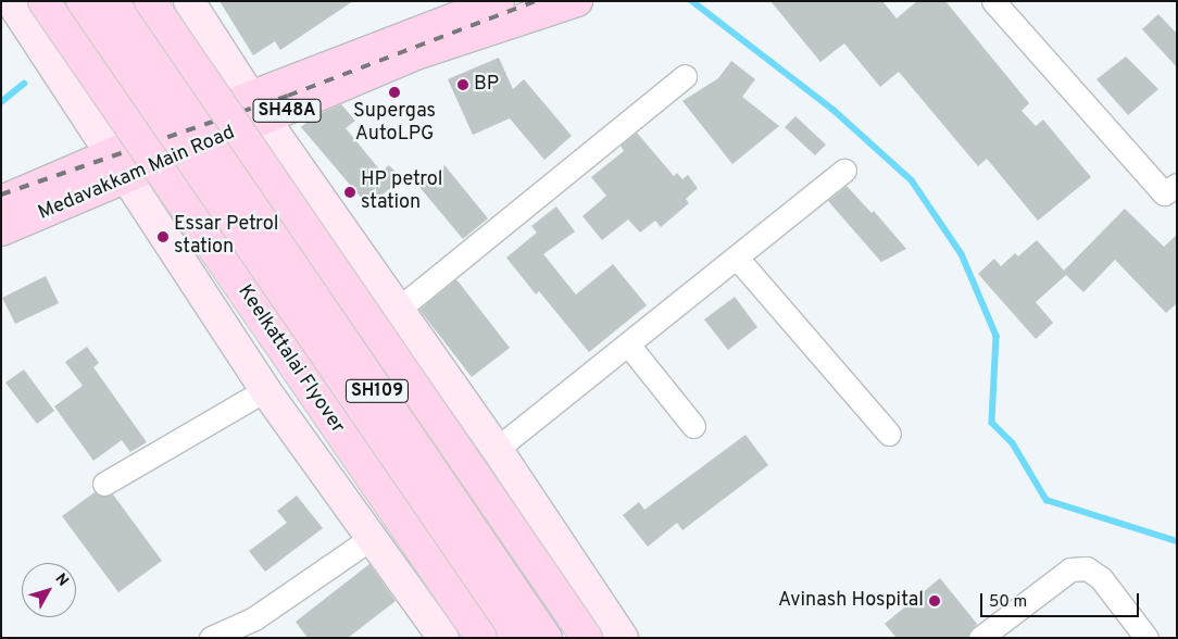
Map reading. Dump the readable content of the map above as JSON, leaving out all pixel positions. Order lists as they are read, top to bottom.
{
  "streets": {
    "main road": [
      "SH48A",
      "Medavakkam Main Road",
      "Keelkattalai Flyover",
      "SH109"
    ]
  },
  "crossings": [
    ["SH48A", "Medavakkam Main Road"],
    ["SH48A", "SH109"],
    ["Medavakkam Main Road", "SH109"]
  ],
  "places": [
    "BP",
    "Supergas AutoLPG",
    "HP petrol station",
    "Essar Petrol station",
    "Avinash Hospital"
  ],
  "scale_bar": "50 m",
  "north": "top right"
}
